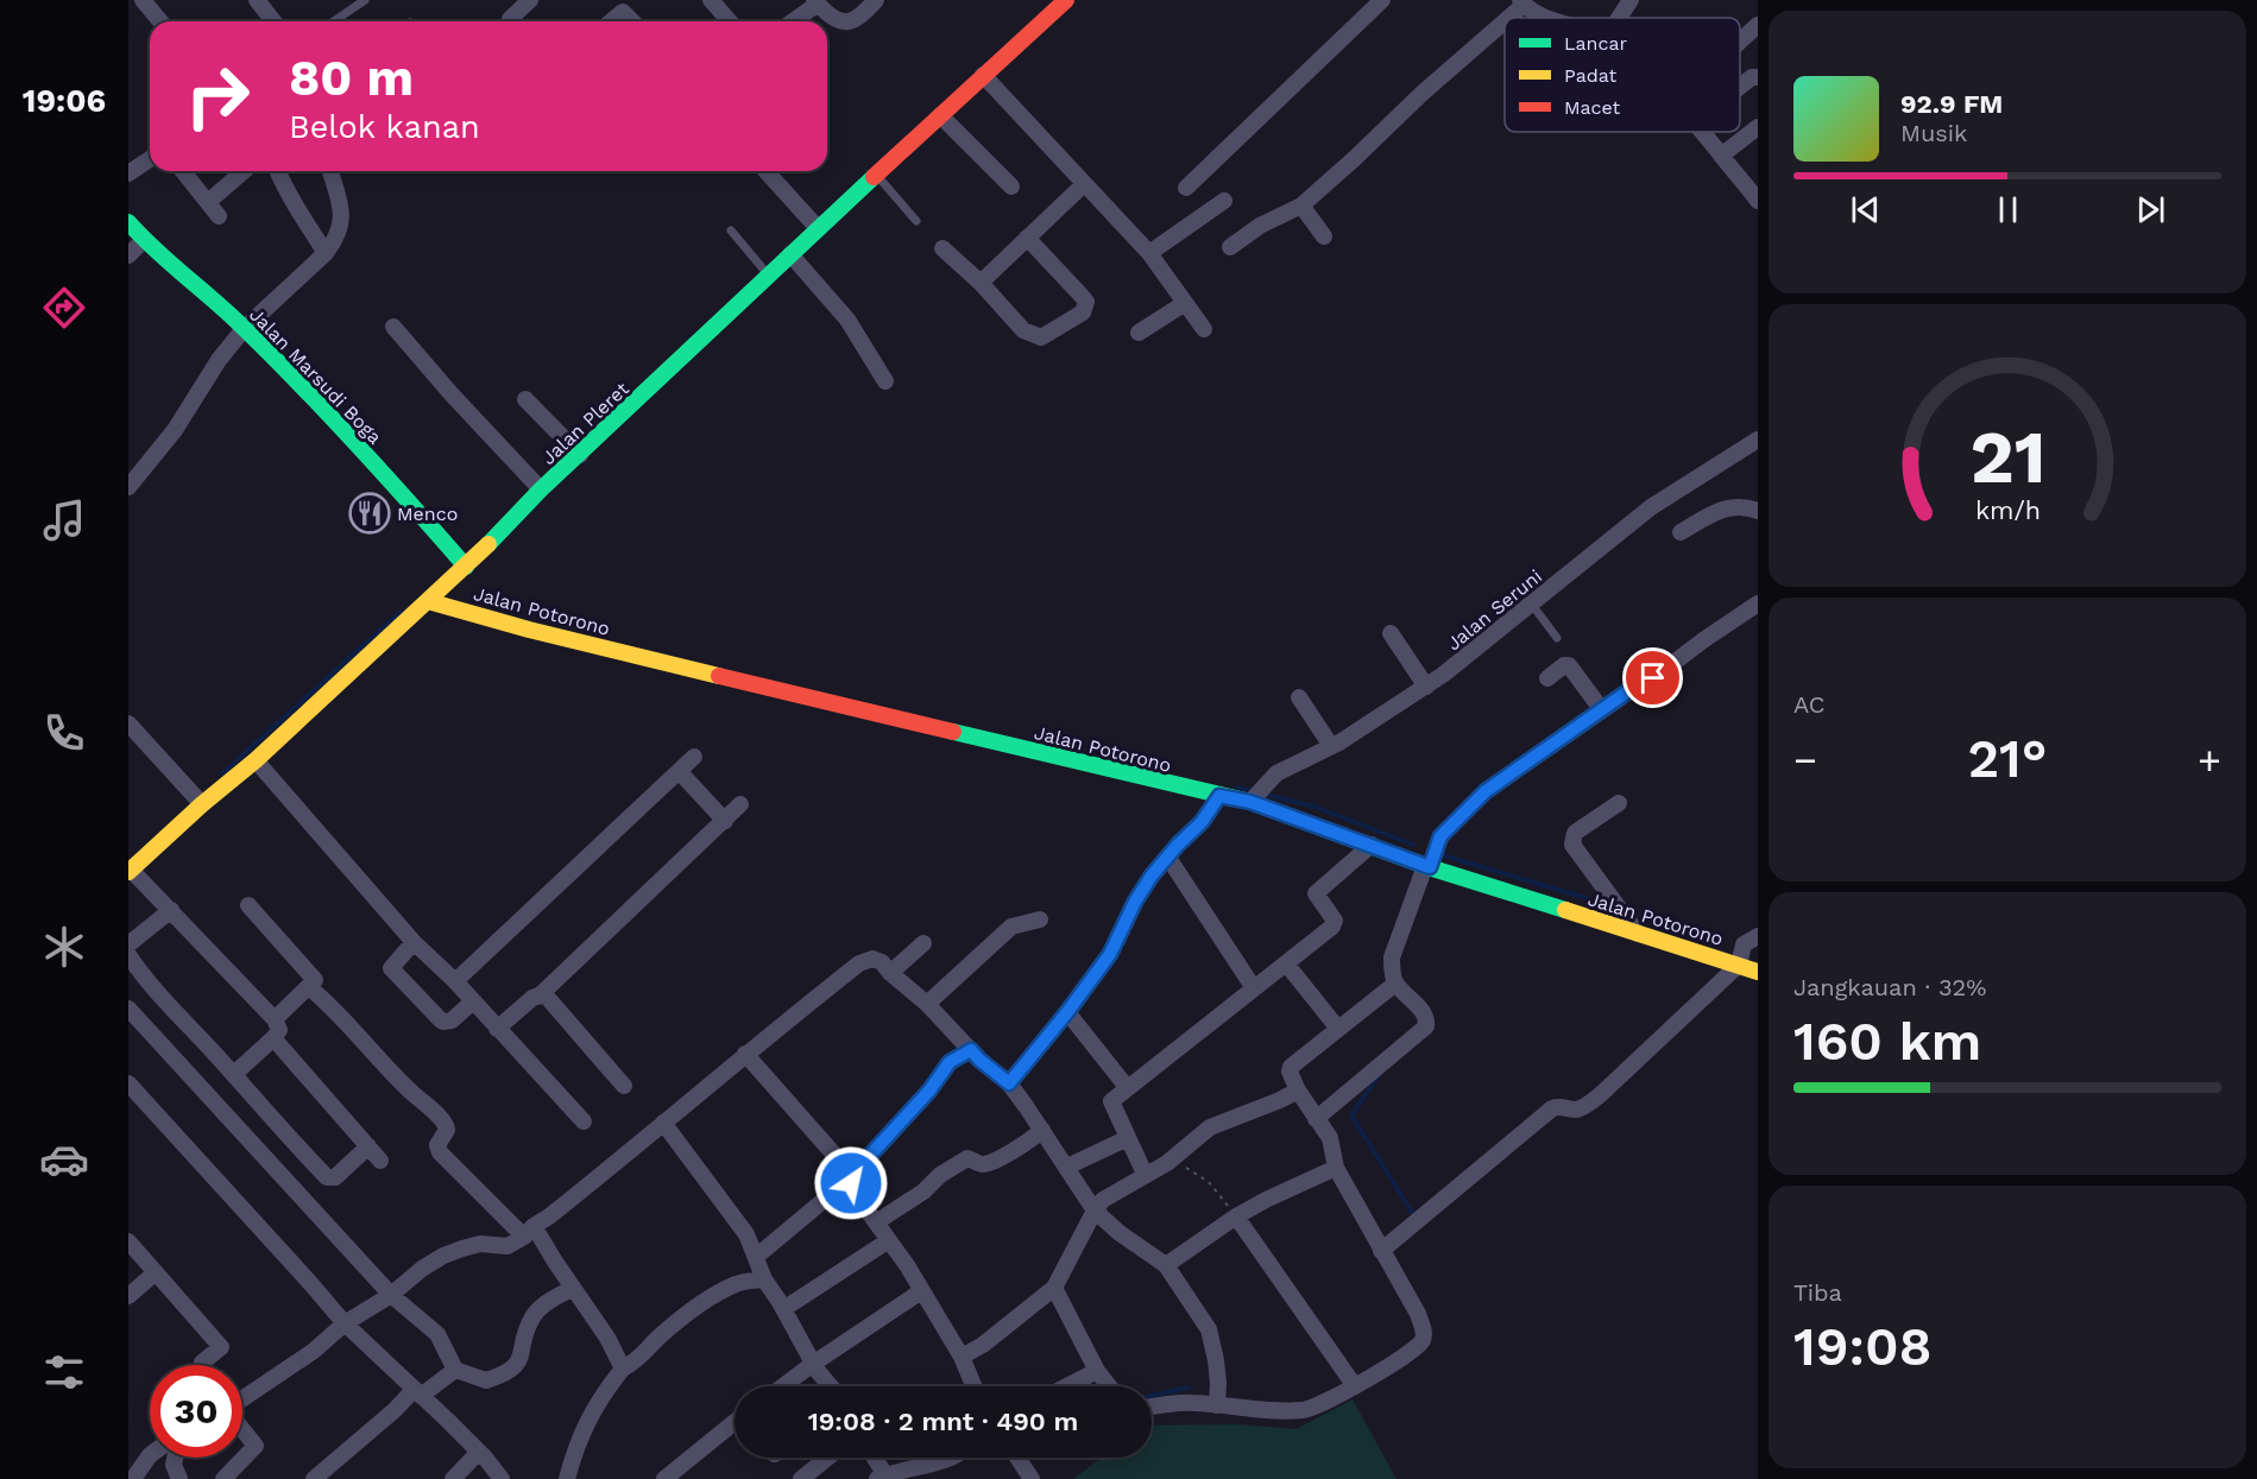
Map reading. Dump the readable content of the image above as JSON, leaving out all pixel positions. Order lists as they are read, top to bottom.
{
  "streets": {
    "street": [
      "Jalan Marsudi Boga",
      "Jalan Pleret",
      "Jalan Seruni",
      "Jalan Potorono"
    ]
  },
  "crossings": [
    ["Jalan Marsudi Boga", "Jalan Pleret"],
    ["Jalan Pleret", "Jalan Potorono"],
    ["Jalan Seruni", "Jalan Potorono"]
  ],
  "places": {
    "restaurant": ["Menco"]
  },
  "legend": ["Lancar", "Padat", "Macet"],
  "page": {
    "tabs": "19:06",
    "turn": ["80 m", "Belok kanan"],
    "song": ["92.9 FM", "Musik"],
    "tile": [
      "AC",
      ["Jangkauan · 32%", "160 km"],
      ["Tiba", "19:08"]
    ],
    "heat": ["−", "21°", "+"],
    "limit": "30",
    "trip": "19:08 · 2 mnt · 490 m",
    "gauge": ["21", "km/h"]
  }
}
